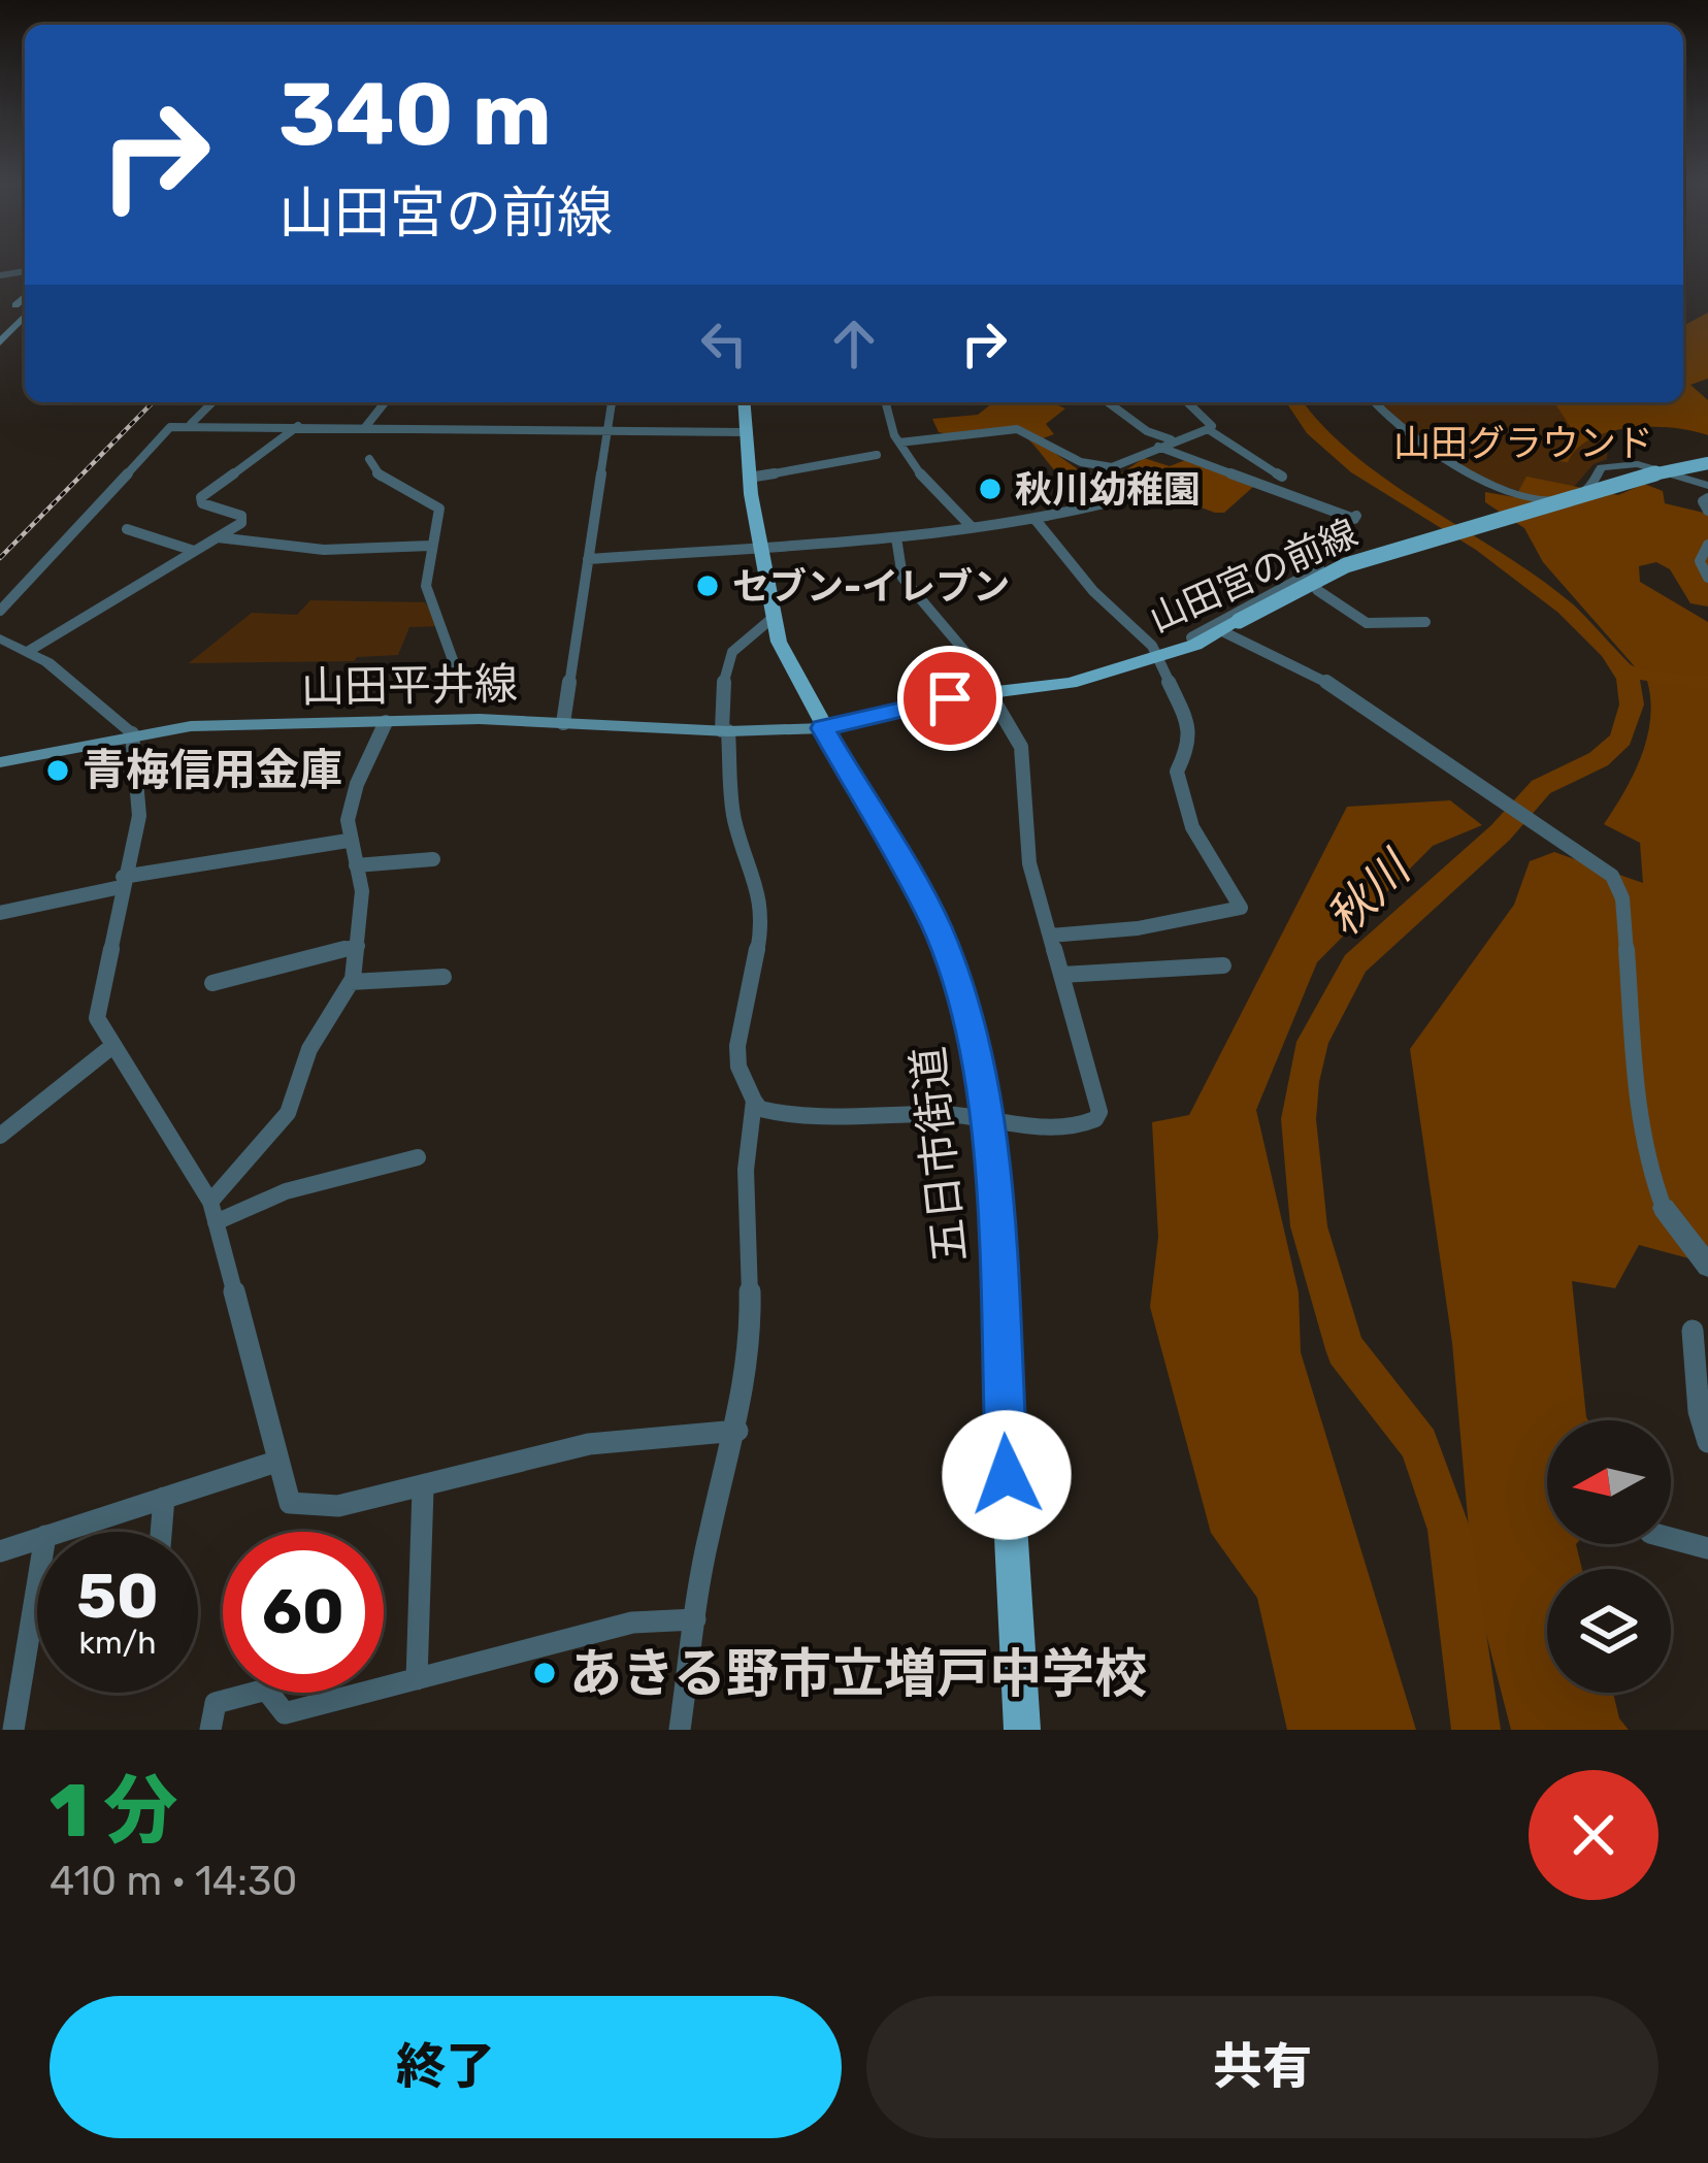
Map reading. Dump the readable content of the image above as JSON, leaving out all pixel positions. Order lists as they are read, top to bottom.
{
  "streets": {
    "main road": ["山田宮の前線", "山田平井線", "五日市街道"]
  },
  "crossings": [
    ["山田宮の前線", "山田平井線"],
    ["山田宮の前線", "五日市街道"],
    ["山田平井線", "五日市街道"]
  ],
  "water": ["秋川"],
  "parks": ["山田グラウンド"],
  "places": [
    "秋川幼稚園",
    "セブン-イレブン",
    "青梅信用金庫",
    "あきる野市立増戸中学校"
  ],
  "north": "left",
  "page": {
    "turn": ["340 m", "山田宮の前線"],
    "speed": "50 km/h",
    "limit": "60",
    "heading": ["1 分", "410 m · 14:30"],
    "buttons": ["終了", "共有"]
  }
}
